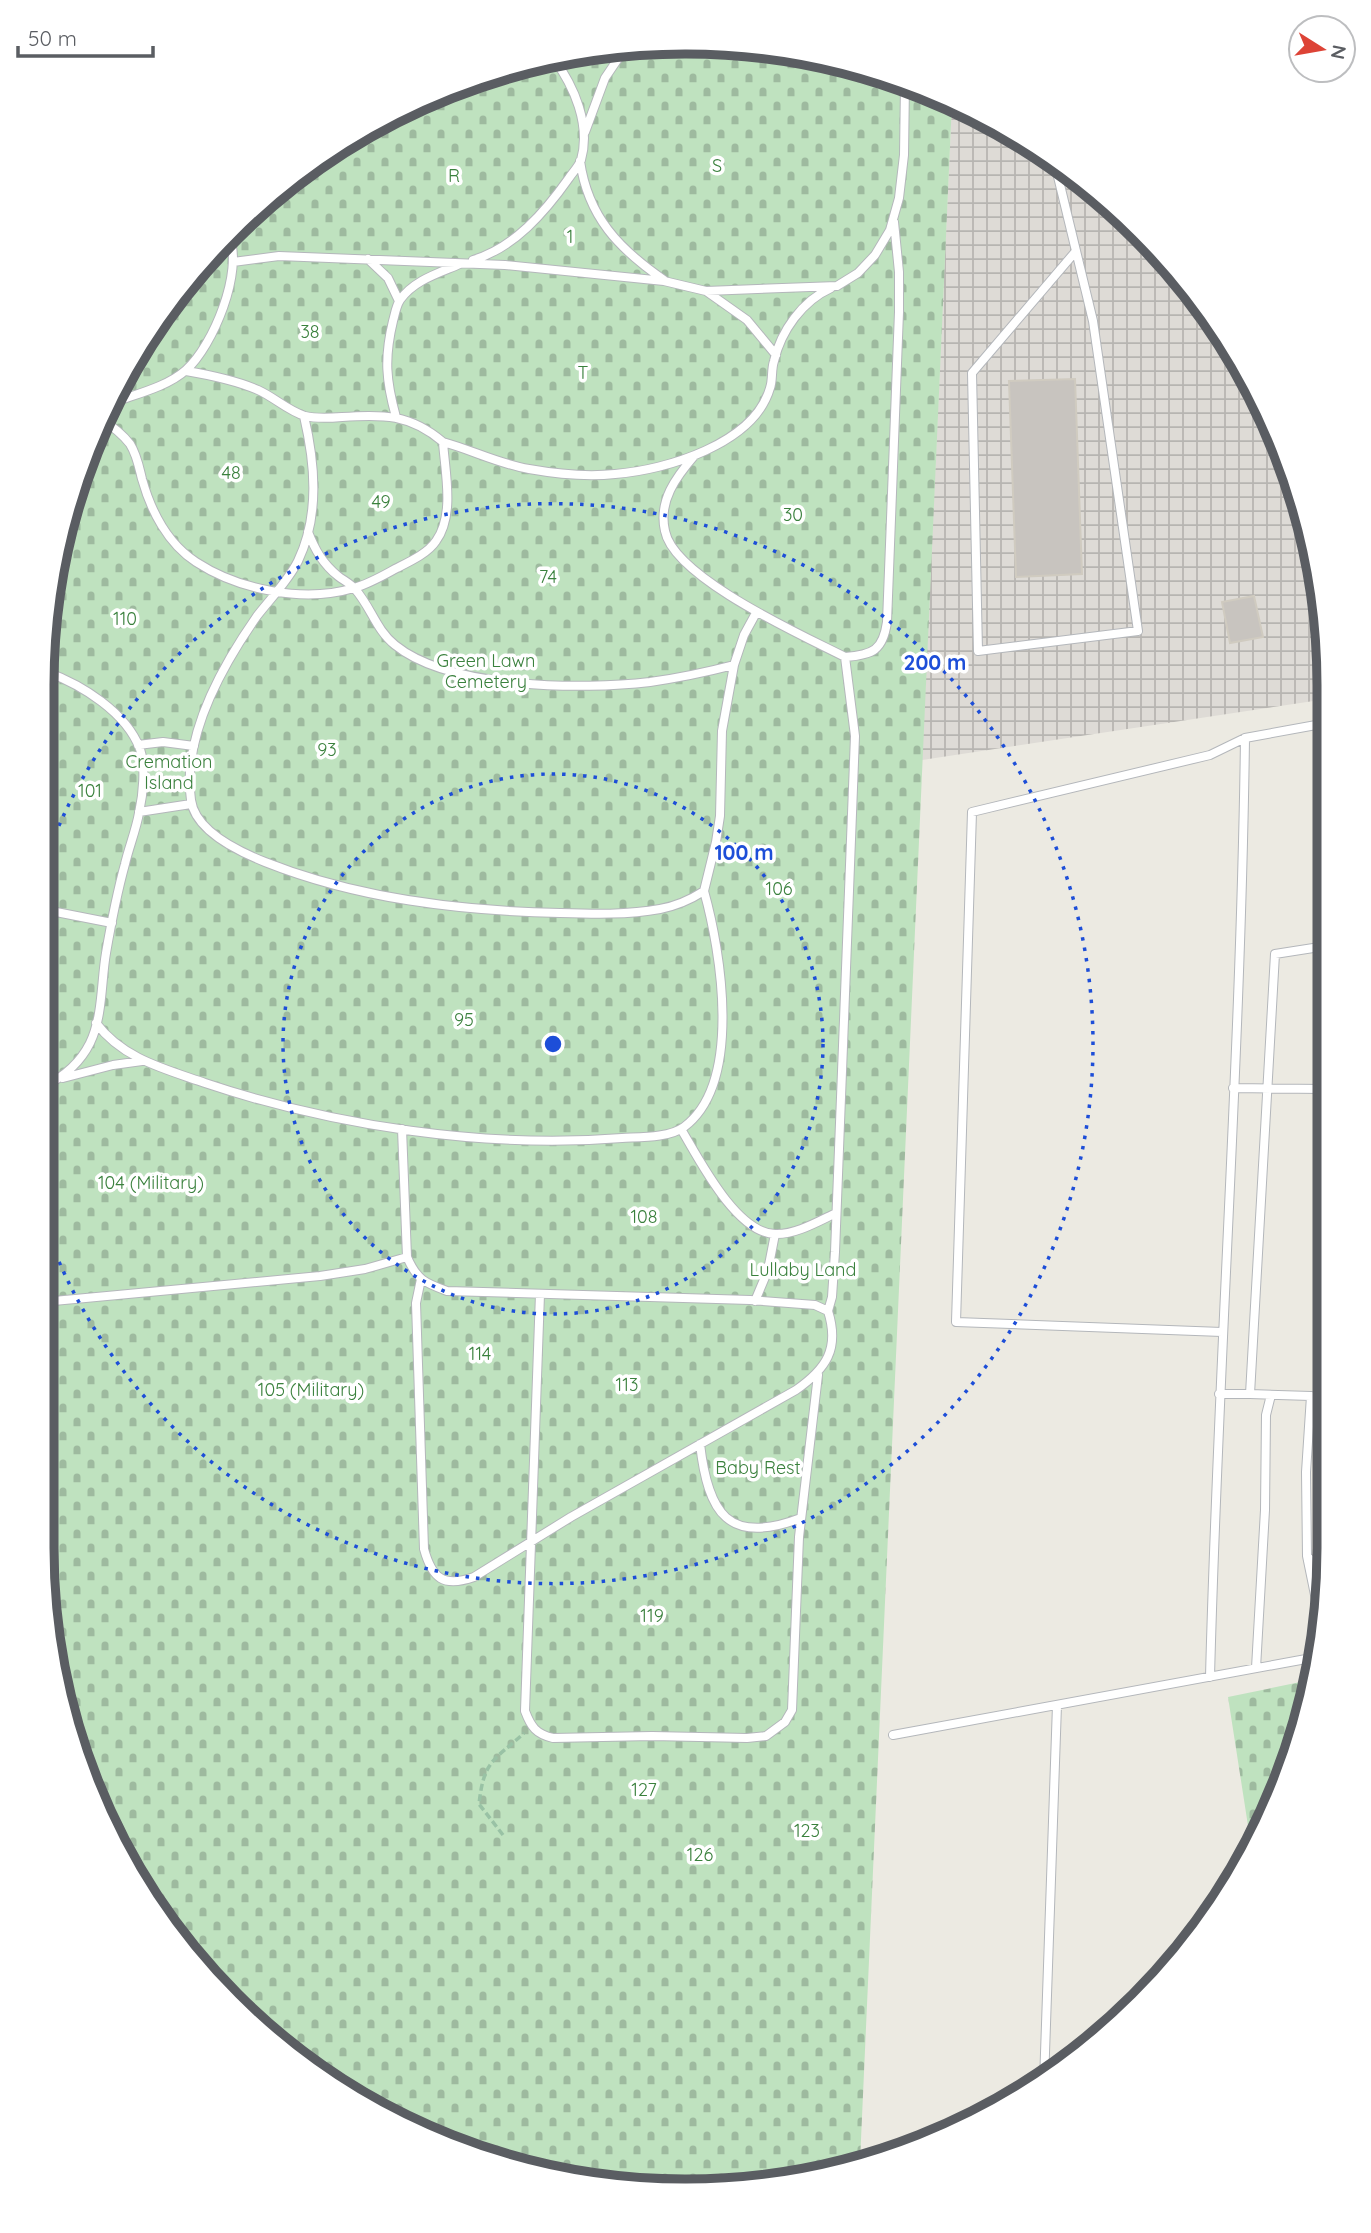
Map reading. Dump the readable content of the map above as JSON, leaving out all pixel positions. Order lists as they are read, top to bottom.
{
  "parks": [
    "S",
    "R",
    "1",
    "38",
    "T",
    "48",
    "49",
    "30",
    "74",
    "110",
    "Green Lawn Cemetery",
    "93",
    "Cremation Island",
    "101",
    "106",
    "95",
    "104 (Military)",
    "108",
    "Lullaby Land",
    "114",
    "113",
    "105 (Military)",
    "Baby Rest",
    "119",
    "127",
    "123",
    "126"
  ],
  "scale_bar": "50 m",
  "north": "right",
  "rings": ["200 m", "100 m"]
}
